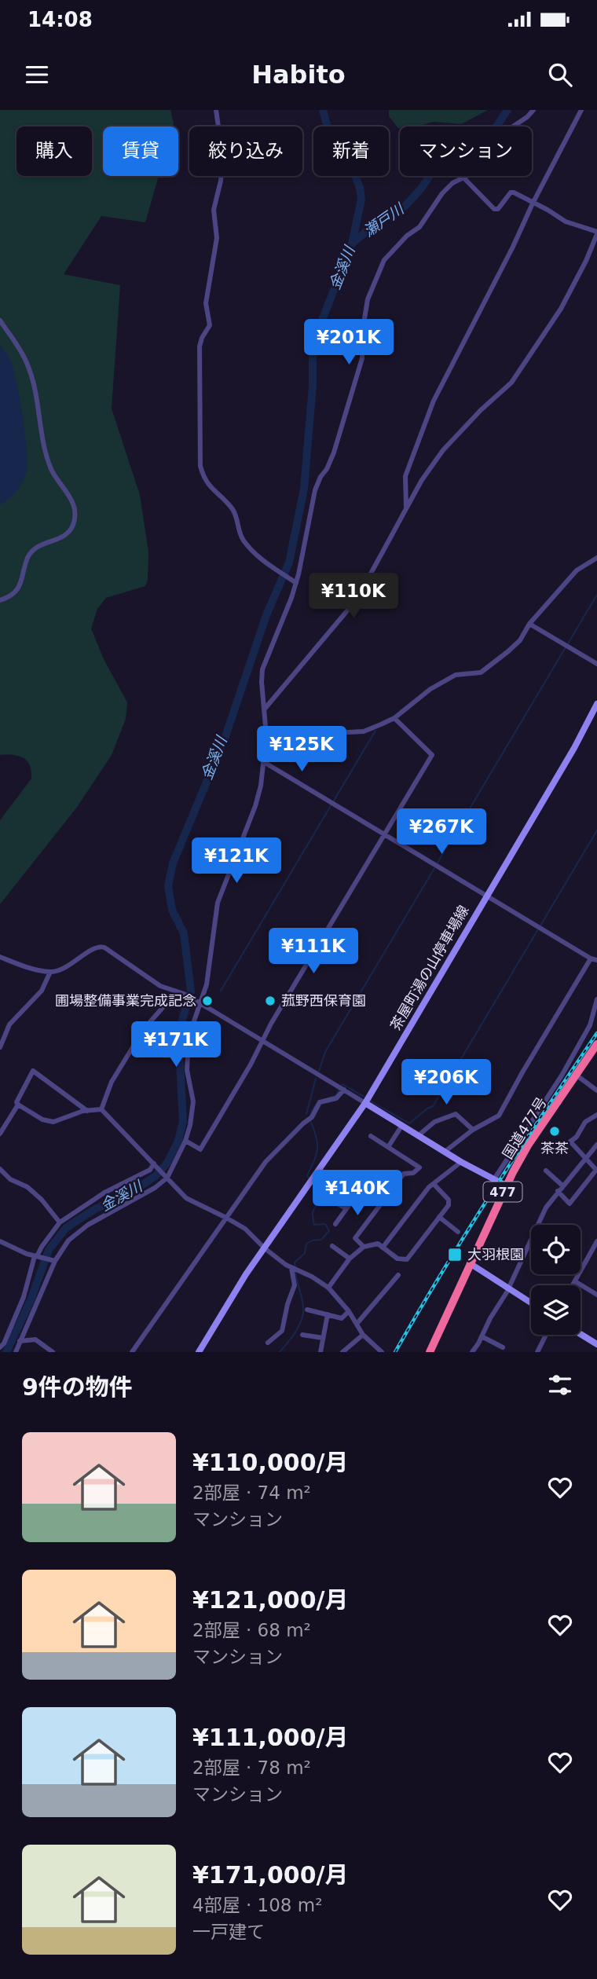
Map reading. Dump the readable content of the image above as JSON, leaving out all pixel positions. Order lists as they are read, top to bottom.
{
  "streets": {
    "highway": ["国道477号", "477"],
    "main road": ["茶屋町湯の山停車場線"]
  },
  "water": ["瀬戸川", "金溪川"],
  "places": {
    "other": ["圃場整備事業完成記念", "菰野西保育園", "茶茶"],
    "transit": ["大羽根園"]
  },
  "page": {
    "status": "14:08",
    "header": "Habito",
    "chip": [
      "購入",
      "賃貸",
      "絞り込み",
      "新着",
      "マンション"
    ],
    "price": [
      "¥201K",
      "¥110K",
      "¥125K",
      "¥267K",
      "¥121K",
      "¥111K",
      "¥171K",
      "¥206K",
      "¥140K"
    ],
    "heading": "9件の物件",
    "list": [
      {
        "name": "¥110,000/月",
        "note": "2部屋 · 74 m² · マンション"
      },
      {
        "name": "¥121,000/月",
        "note": "2部屋 · 68 m² · マンション"
      },
      {
        "name": "¥111,000/月",
        "note": "2部屋 · 78 m² · マンション"
      },
      {
        "name": "¥171,000/月",
        "note": "4部屋 · 108 m² · 一戸建て"
      }
    ]
  }
}
